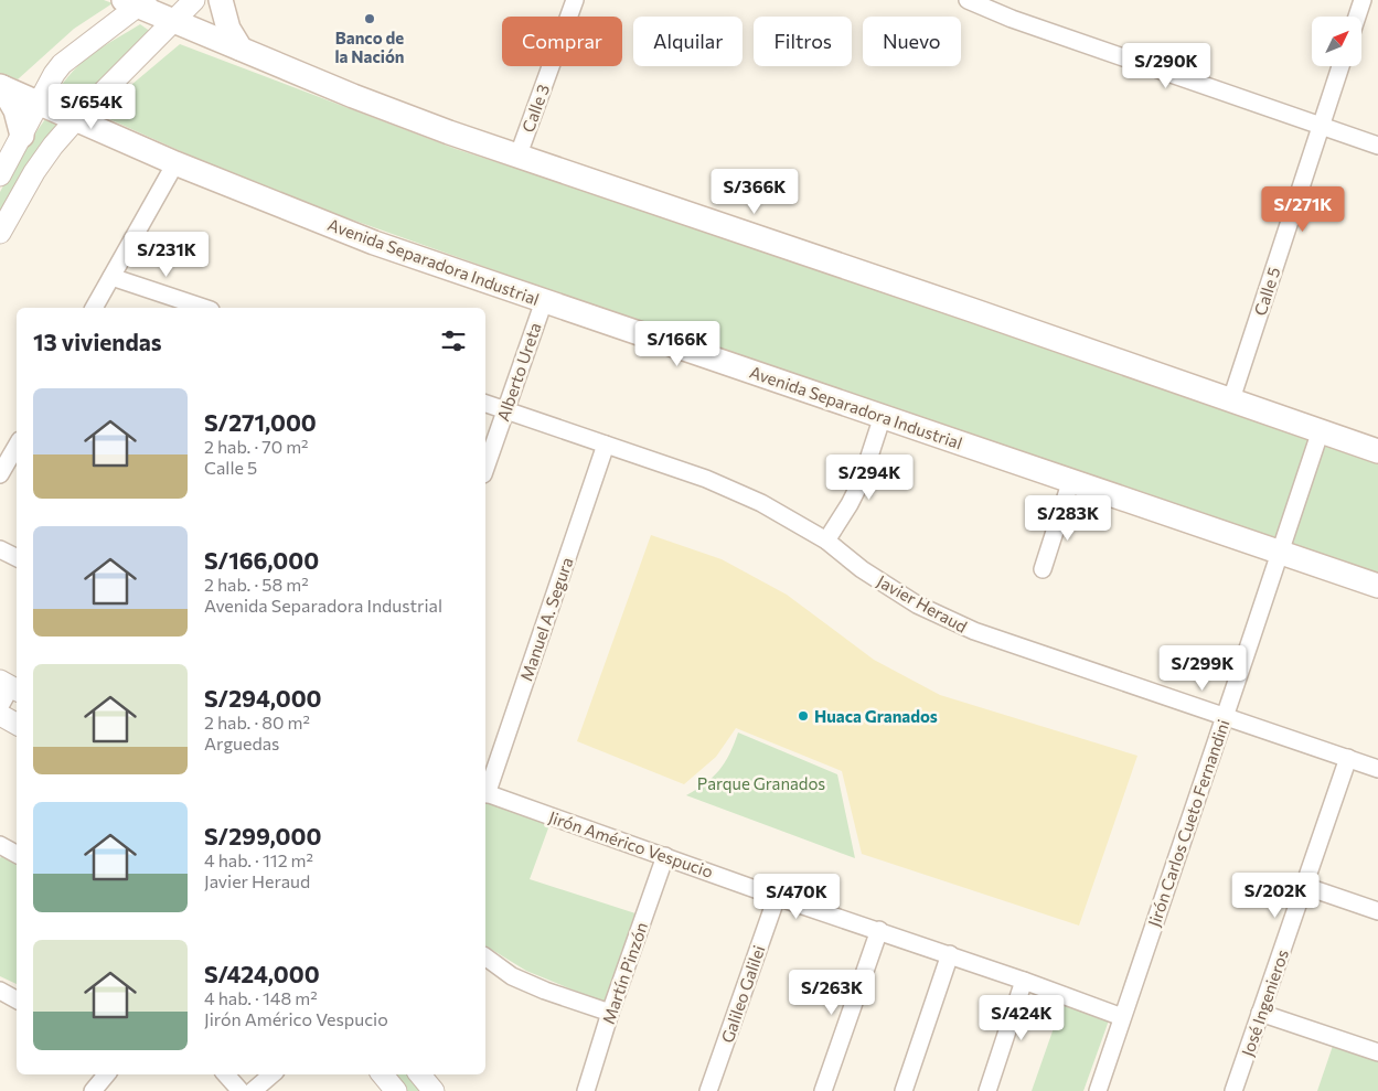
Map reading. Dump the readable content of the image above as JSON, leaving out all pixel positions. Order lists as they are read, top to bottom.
{
  "streets": {
    "main road": ["Avenida Separadora Industrial"],
    "street": [
      "Calle 3",
      "Calle 5",
      "Alberto Ureta",
      "Javier Heraud",
      "Manuel A. Segura",
      "Jirón Carlos Cueto Fernandini",
      "Jirón Américo Vespucio",
      "Martín Pinzón",
      "Galileo Galilei",
      "José Ingenieros"
    ]
  },
  "crossings": [
    ["Avenida Separadora Industrial", "Alberto Ureta"],
    ["Avenida Separadora Industrial", "Jirón Carlos Cueto Fernandini"],
    ["Alberto Ureta", "Javier Heraud"],
    ["Javier Heraud", "Manuel A. Segura"],
    ["Javier Heraud", "Jirón Carlos Cueto Fernandini"],
    ["Javier Heraud", "José Ingenieros"],
    ["Jirón Carlos Cueto Fernandini", "Jirón Américo Vespucio"],
    ["Jirón Américo Vespucio", "Martín Pinzón"],
    ["Jirón Américo Vespucio", "Galileo Galilei"]
  ],
  "parks": ["Parque Granados"],
  "places": ["Banco de la Nación", "Huaca Granados"],
  "north": "top right",
  "page": {
    "chip": [
      "Comprar",
      "Alquilar",
      "Filtros",
      "Nuevo"
    ],
    "price": [
      "S/290K",
      "S/654K",
      "S/366K",
      "S/271K",
      "S/231K",
      "S/166K",
      "S/294K",
      "S/283K",
      "S/299K",
      "S/202K",
      "S/470K",
      "S/263K",
      "S/424K"
    ],
    "heading": "13 viviendas",
    "list": [
      {
        "name": "S/271,000",
        "note": "2 hab. · 70 m² · Calle 5"
      },
      {
        "name": "S/166,000",
        "note": "2 hab. · 58 m² · Avenida Separadora Industrial"
      },
      {
        "name": "S/294,000",
        "note": "2 hab. · 80 m² · Arguedas"
      },
      {
        "name": "S/299,000",
        "note": "4 hab. · 112 m² · Javier Heraud"
      },
      {
        "name": "S/424,000",
        "note": "4 hab. · 148 m² · Jirón Américo Vespucio"
      }
    ]
  }
}
